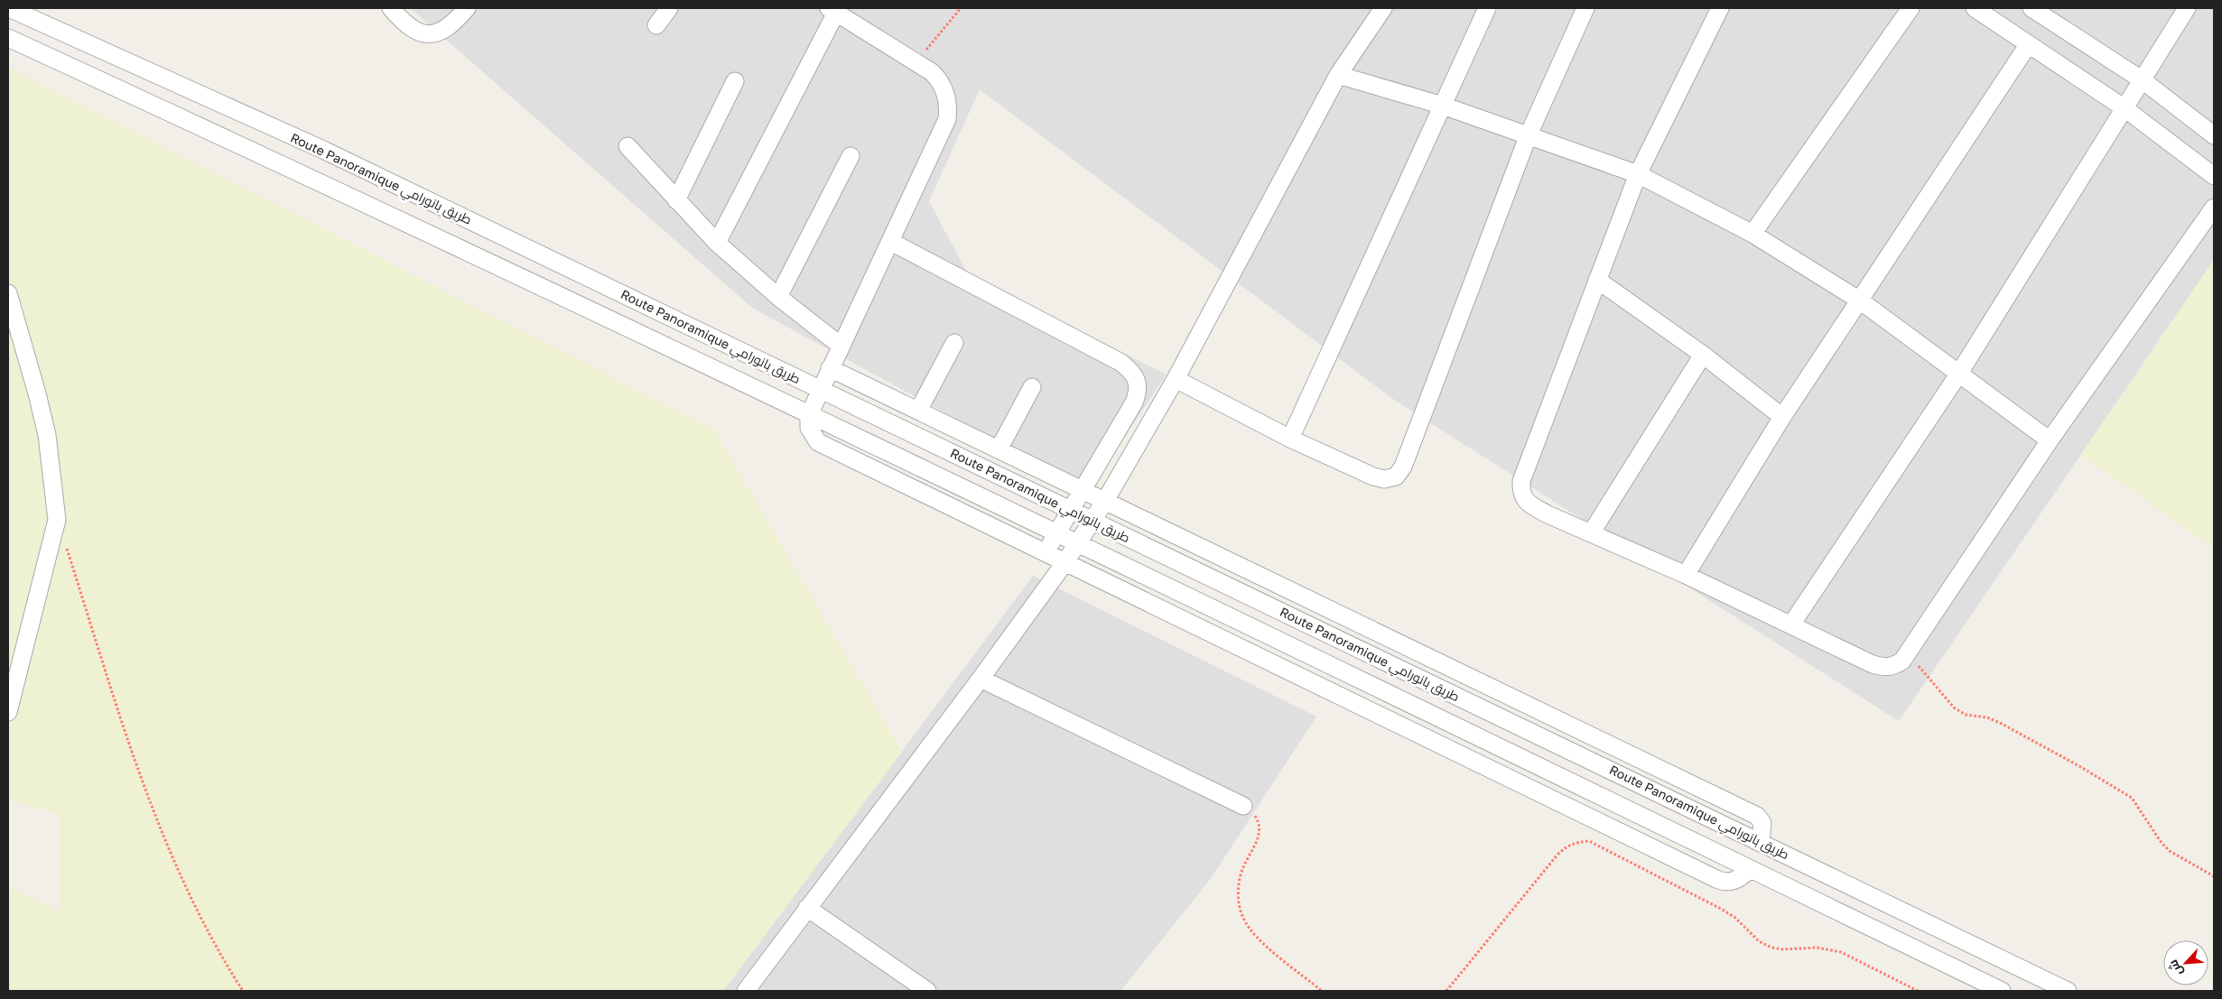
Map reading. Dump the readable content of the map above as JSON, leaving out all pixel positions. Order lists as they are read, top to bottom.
{
  "streets": {
    "street": ["Route Panoramique طريق بانورامي"]
  },
  "north": "bottom left"
}
